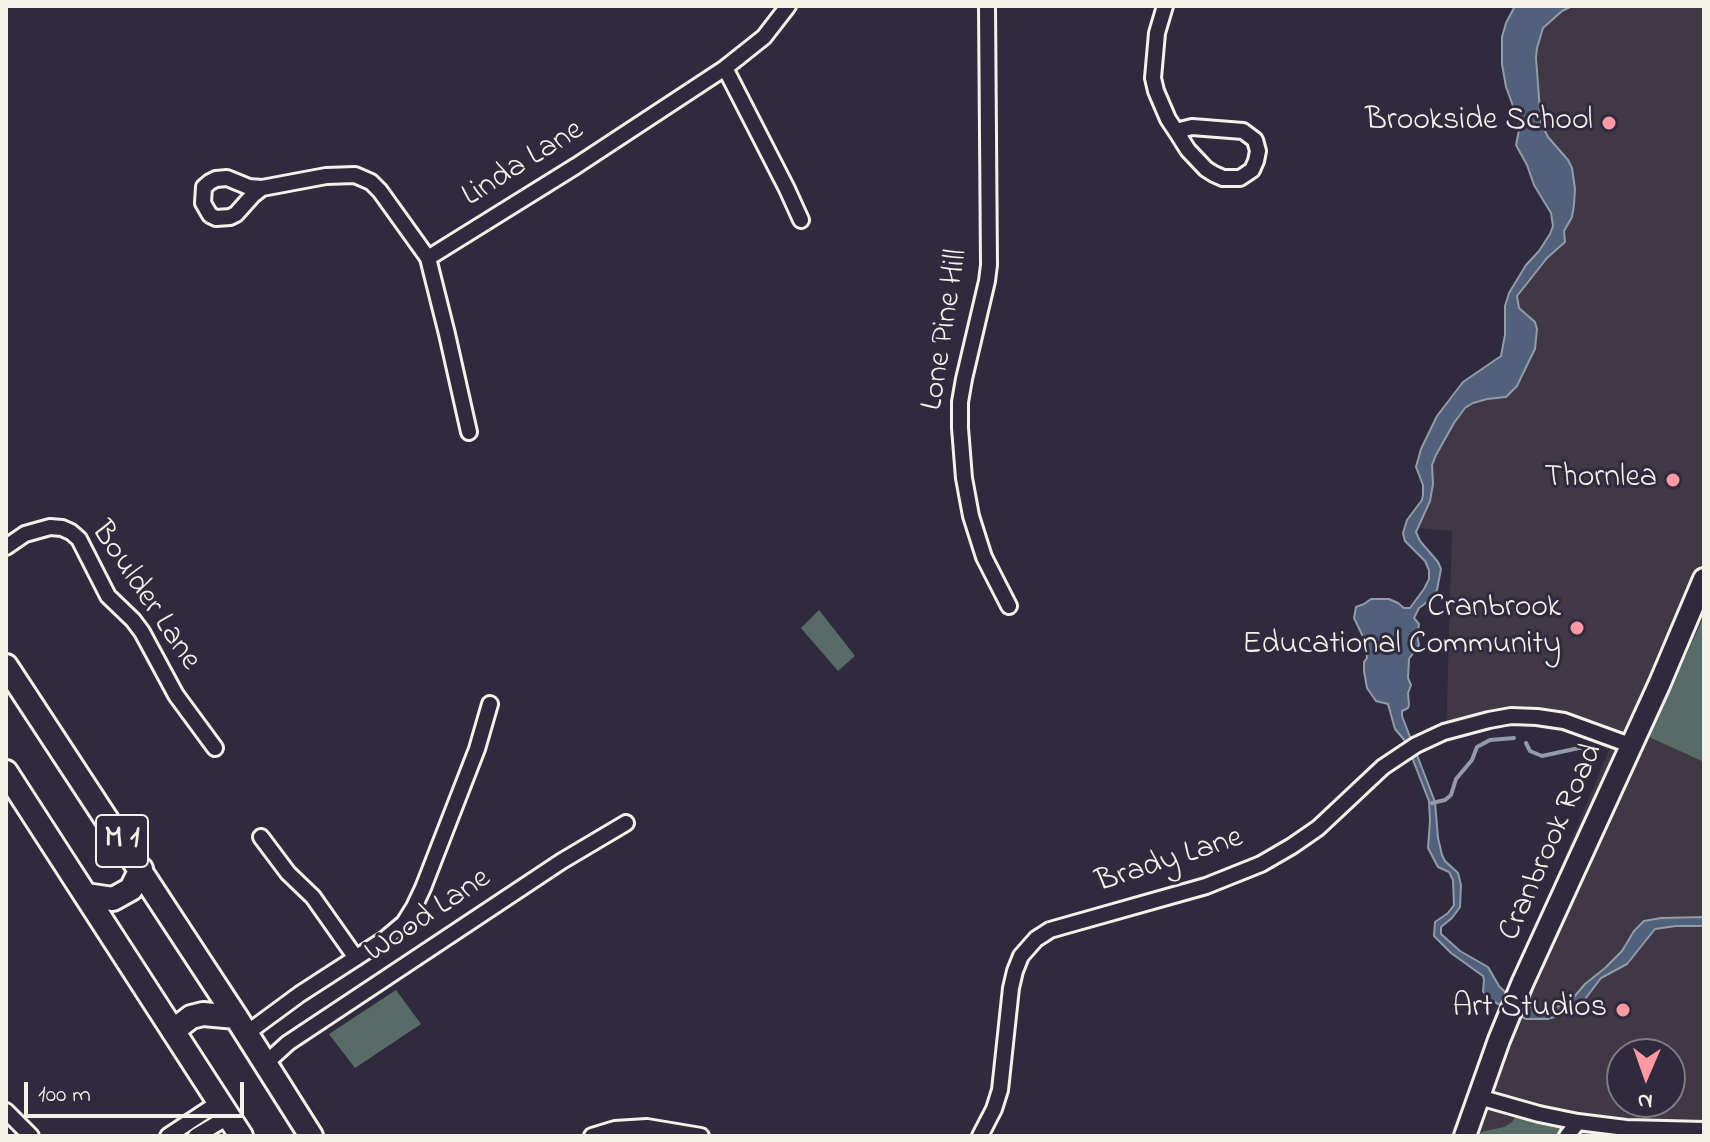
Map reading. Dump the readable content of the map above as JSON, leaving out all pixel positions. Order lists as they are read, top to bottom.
{
  "streets": {
    "main road": ["M 1"],
    "street": [
      "Linda Lane",
      "Lone Pine Hill",
      "Boulder Lane",
      "Cranbrook Road",
      "Brady Lane",
      "Wood Lane"
    ]
  },
  "crossings": [
    ["M 1", "Wood Lane"],
    ["Cranbrook Road", "Brady Lane"]
  ],
  "places": [
    "Brookside School",
    "Thornlea",
    "Cranbrook Educational Community",
    "Art Studios"
  ],
  "scale_bar": "100 m",
  "north": "bottom"
}
